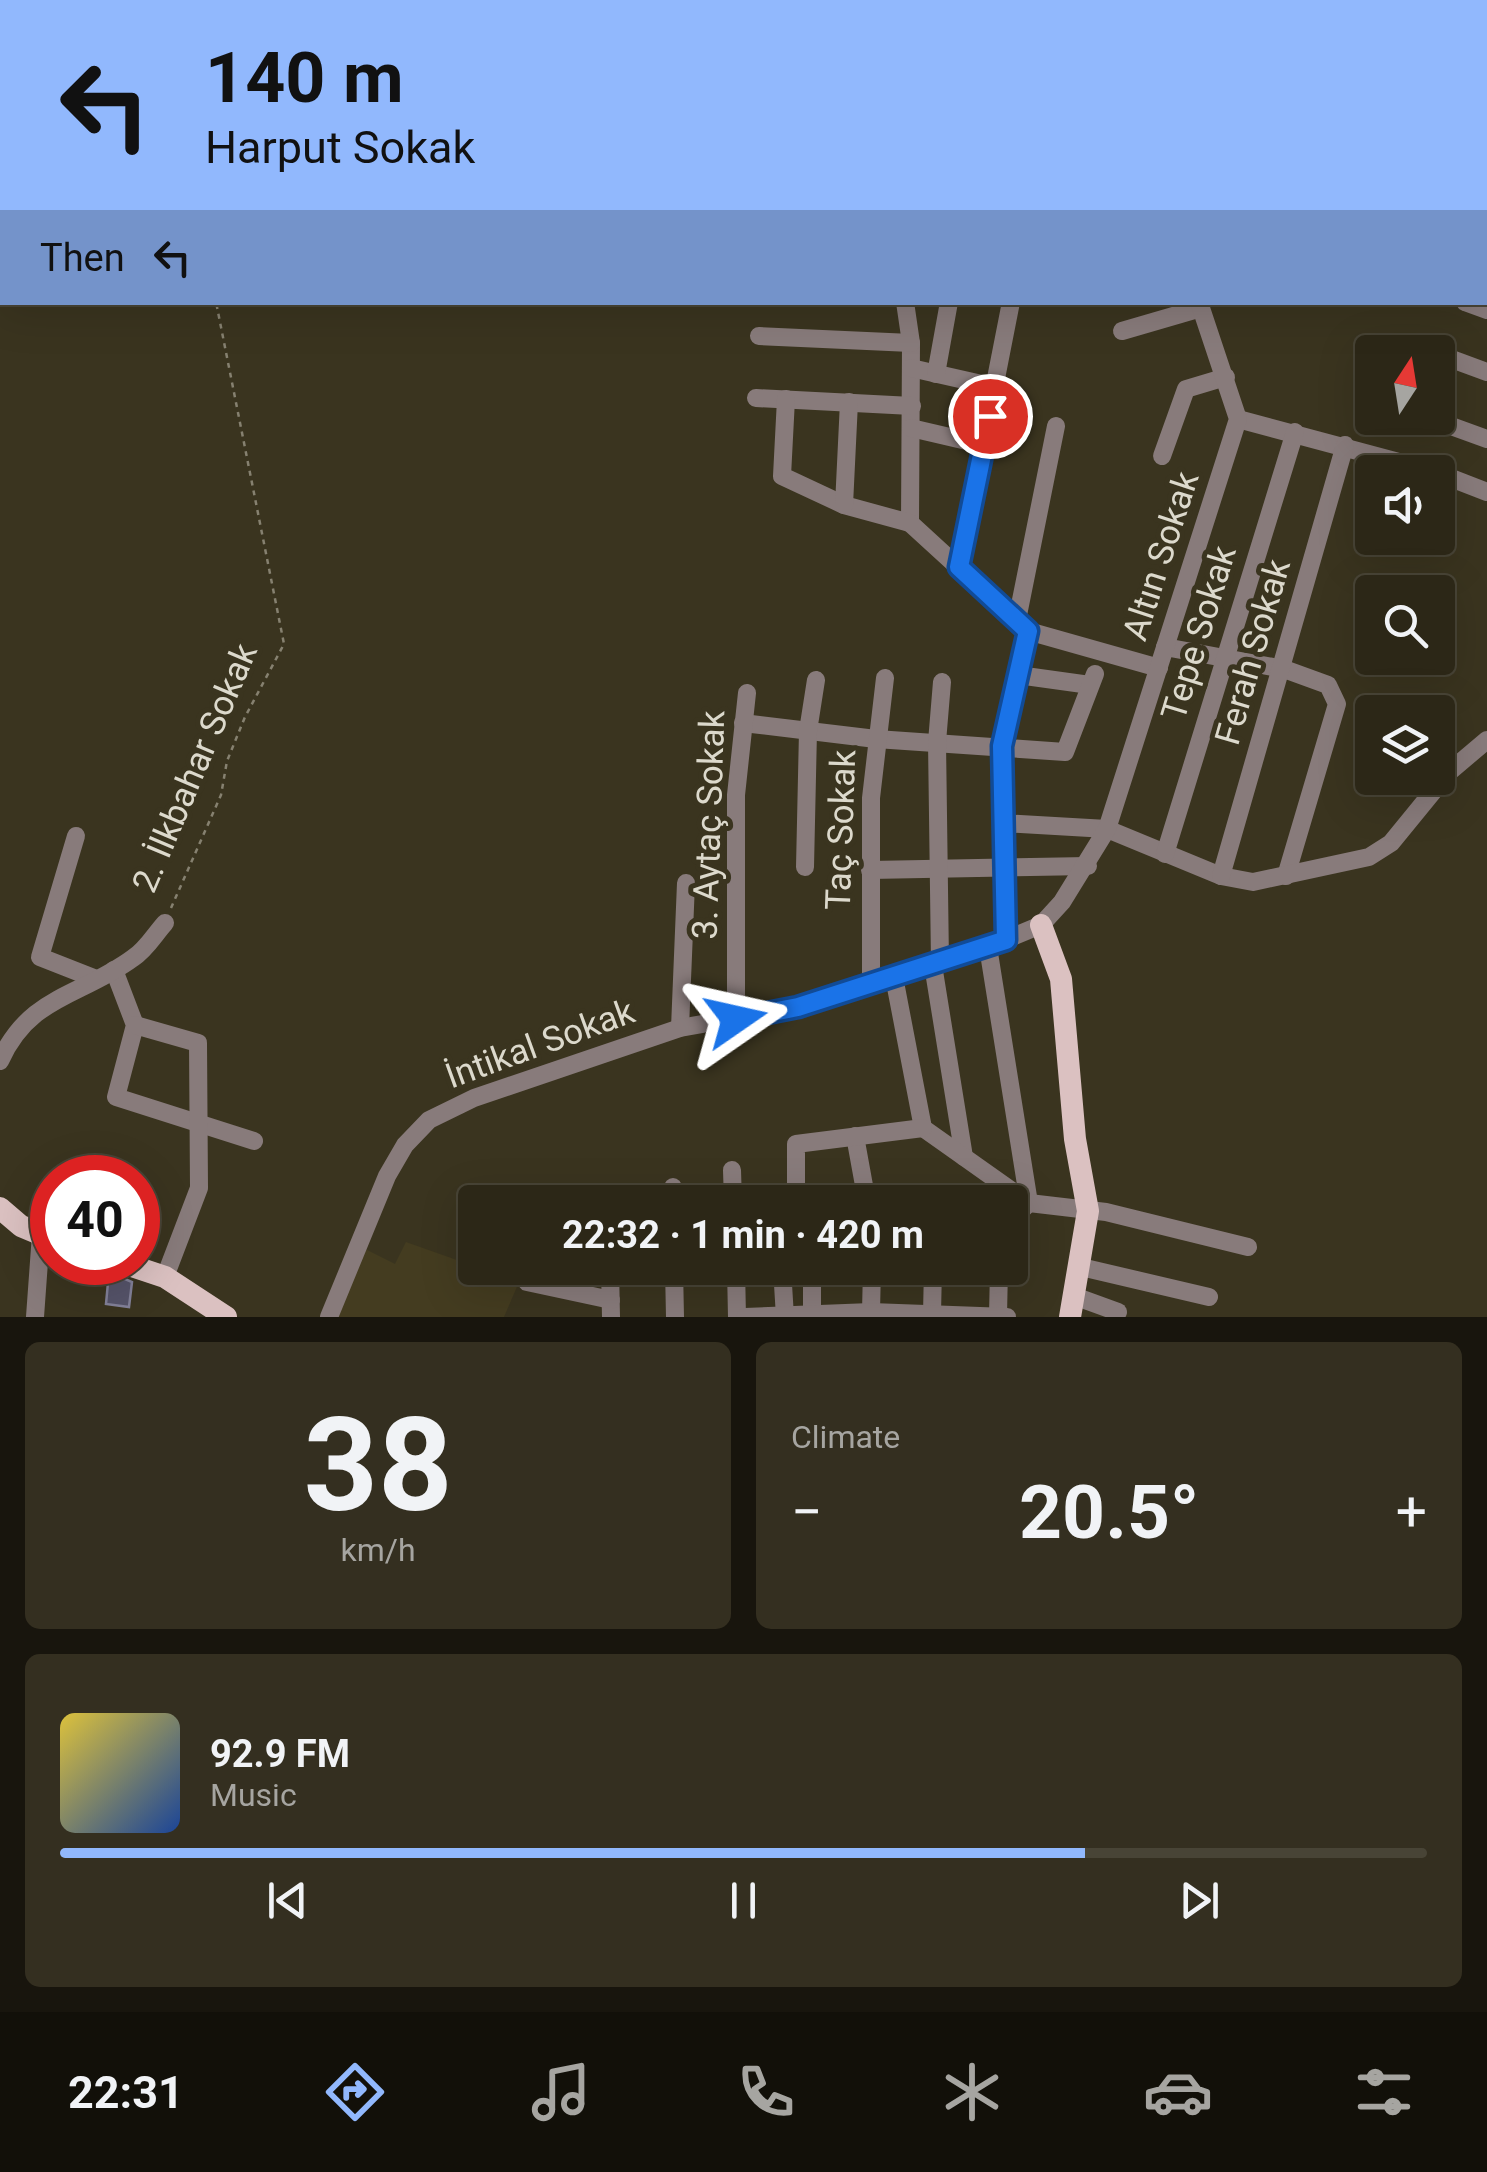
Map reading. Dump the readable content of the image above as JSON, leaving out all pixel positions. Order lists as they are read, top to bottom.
{
  "streets": {
    "street": [
      "Altın Sokak",
      "Tepe Sokak",
      "Ferah Sokak",
      "2. İlkbahar Sokak",
      "3. Aytaç Sokak",
      "Taç Sokak",
      "İntikal Sokak"
    ]
  },
  "crossings": [
    ["Altın Sokak", "İntikal Sokak"],
    ["3. Aytaç Sokak", "İntikal Sokak"],
    ["Taç Sokak", "İntikal Sokak"]
  ],
  "north": "top",
  "page": {
    "turn": ["140 m", "Harput Sokak"],
    "then": "Then",
    "limit": "40",
    "trip": "22:32 · 1 min · 420 m",
    "tile": [
      ["38", "km/h"],
      "Climate"
    ],
    "heat": ["−", "20.5°", "+"],
    "song": ["92.9 FM", "Music"],
    "tabs": "22:31"
  }
}
